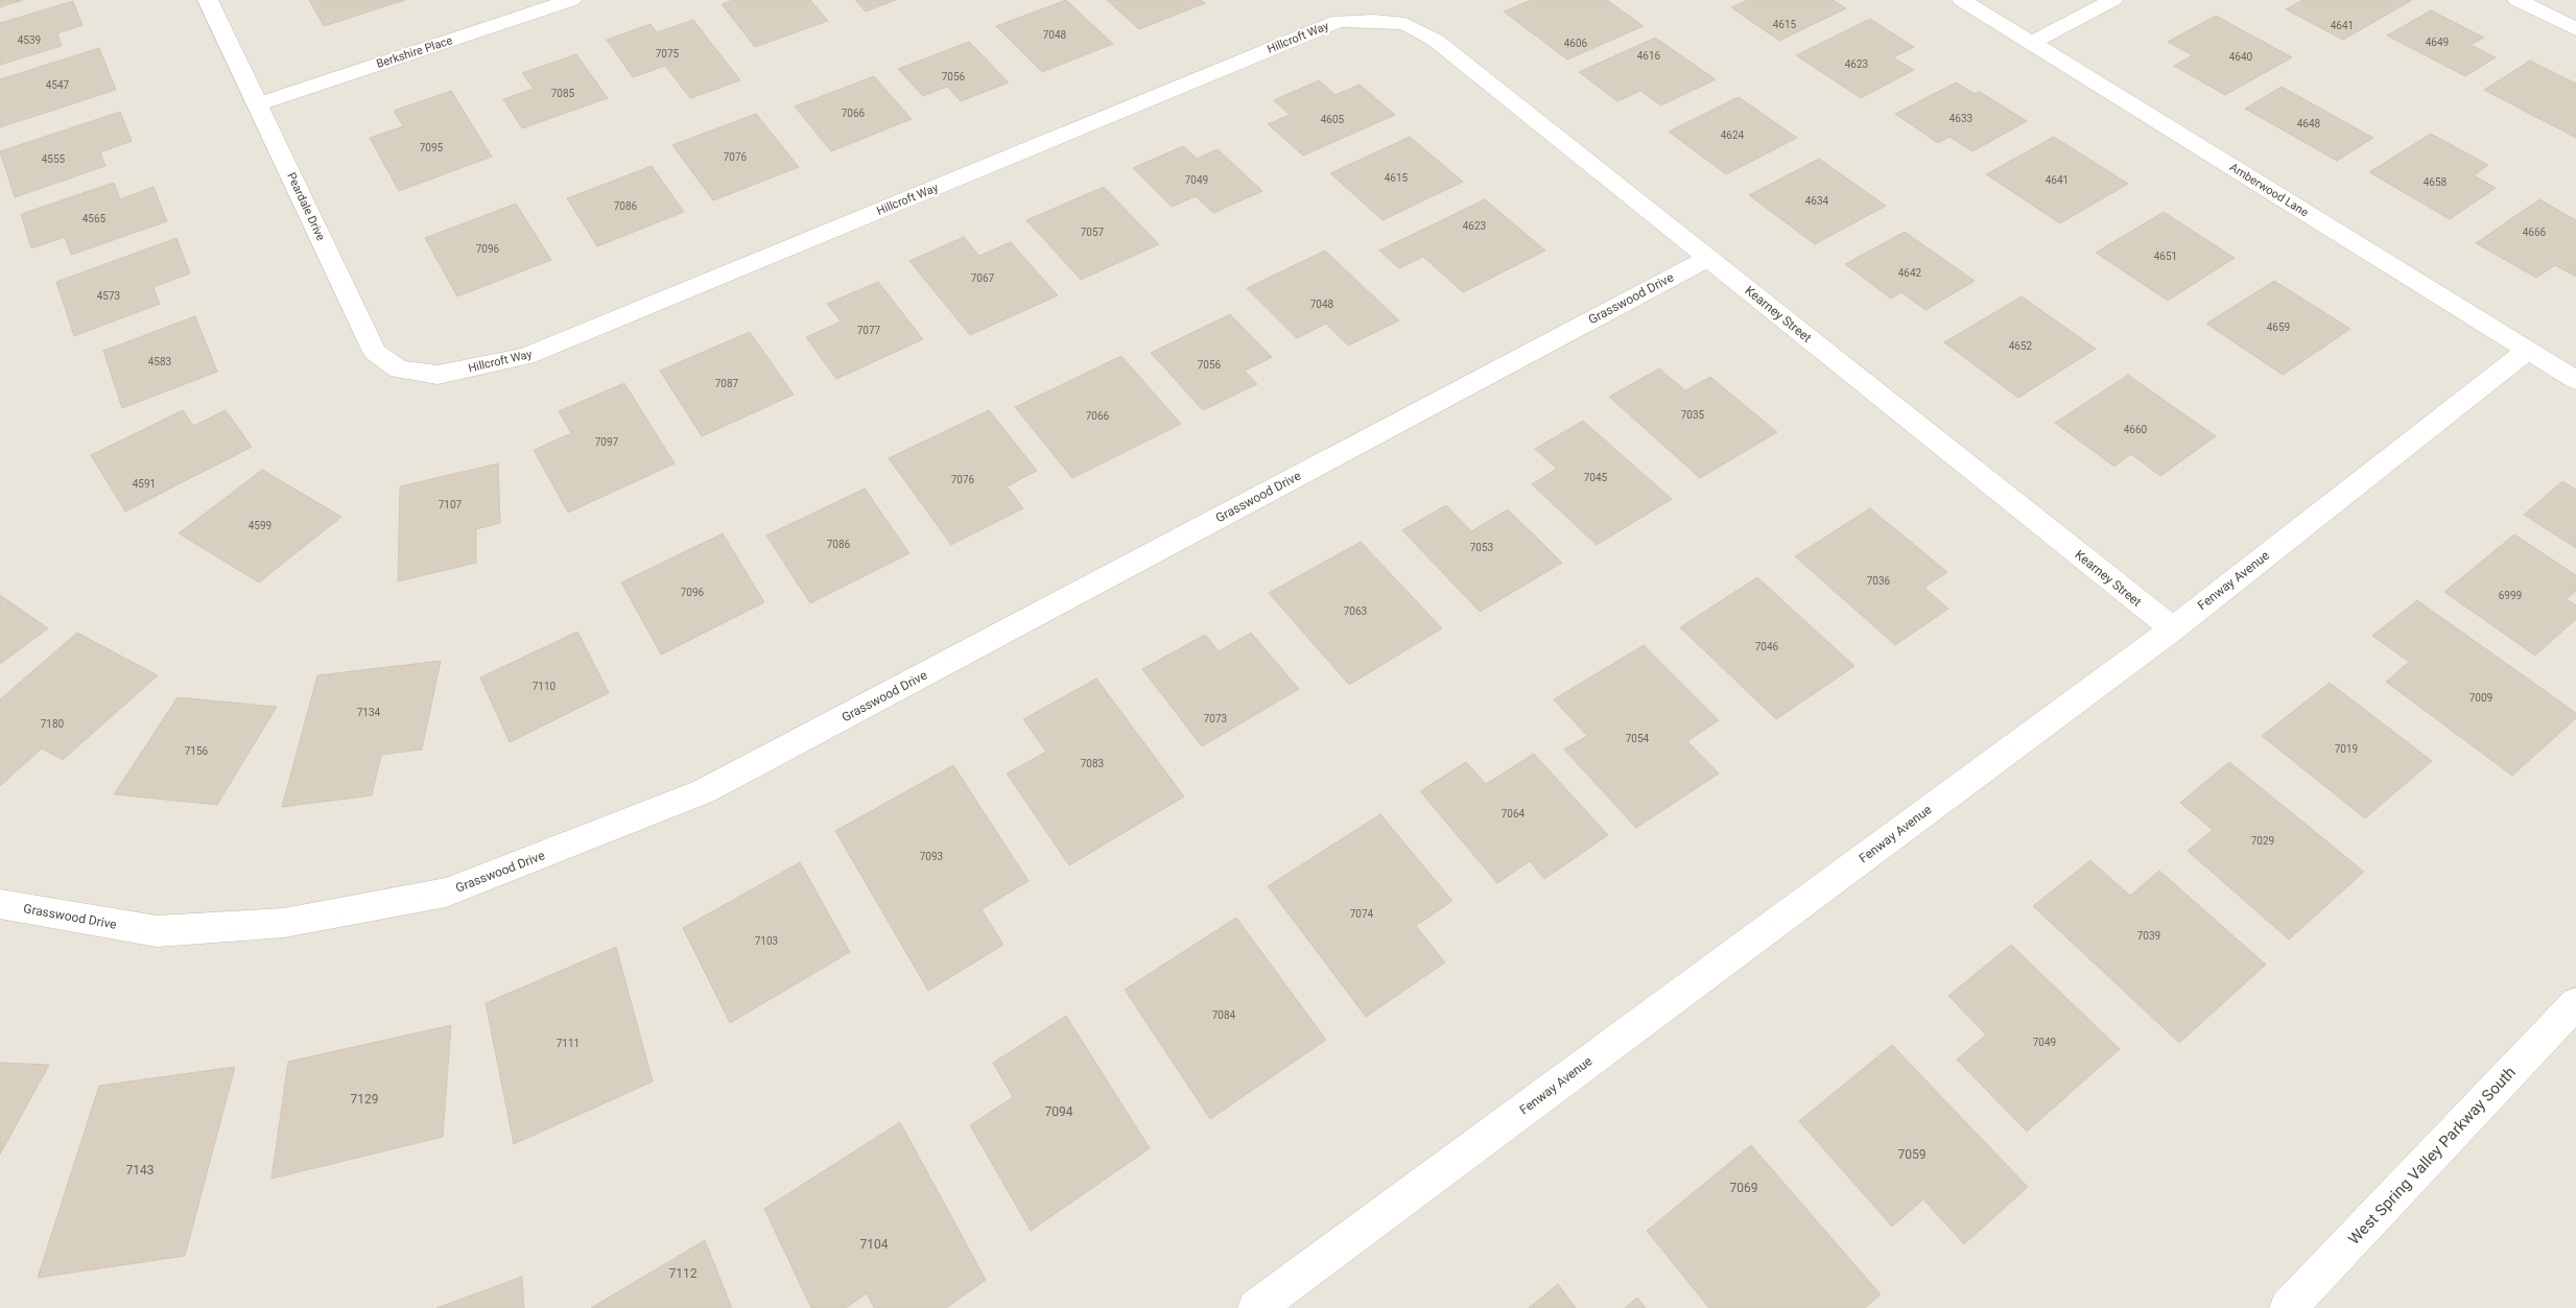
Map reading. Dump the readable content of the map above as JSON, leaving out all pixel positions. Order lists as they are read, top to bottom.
{
  "streets": {
    "street": [
      "Hillcroft Way",
      "Berkshire Place",
      "Amberwood Lane",
      "Peardale Drive",
      "Grasswood Drive",
      "Kearney Street",
      "Fenway Avenue",
      "West Spring Valley Parkway South"
    ]
  },
  "crossings": [
    ["Hillcroft Way", "Peardale Drive"],
    ["Hillcroft Way", "Kearney Street"],
    ["Berkshire Place", "Peardale Drive"],
    ["Amberwood Lane", "Fenway Avenue"],
    ["Grasswood Drive", "Kearney Street"],
    ["Kearney Street", "Fenway Avenue"]
  ],
  "house_numbers": [
    "4615",
    "4641",
    "7048",
    "4539",
    "4649",
    "4606",
    "7075",
    "4616",
    "4640",
    "4623",
    "7056",
    "4547",
    "7085",
    "7066",
    "4633",
    "4605",
    "4648",
    "4624",
    "7095",
    "7076",
    "4555",
    "4615",
    "7049",
    "4641",
    "4658",
    "4634",
    "7086",
    "4565",
    "4623",
    "7057",
    "4666",
    "7096",
    "4651",
    "4642",
    "7067",
    "4573",
    "7048",
    "4659",
    "7077",
    "4652",
    "4583",
    "7056",
    "7087",
    "7035",
    "7066",
    "4660",
    "7097",
    "7045",
    "7076",
    "4591",
    "7107",
    "4599",
    "7086",
    "7053",
    "7036",
    "7096",
    "6999",
    "7063",
    "7046",
    "7110",
    "7009",
    "7134",
    "7073",
    "7180",
    "7054",
    "7019",
    "7156",
    "7083",
    "7064",
    "7029",
    "7093",
    "7074",
    "7039",
    "7103",
    "7084",
    "7049",
    "7111",
    "7129",
    "7094",
    "7059",
    "7143",
    "7069",
    "7104",
    "7112"
  ]
}
